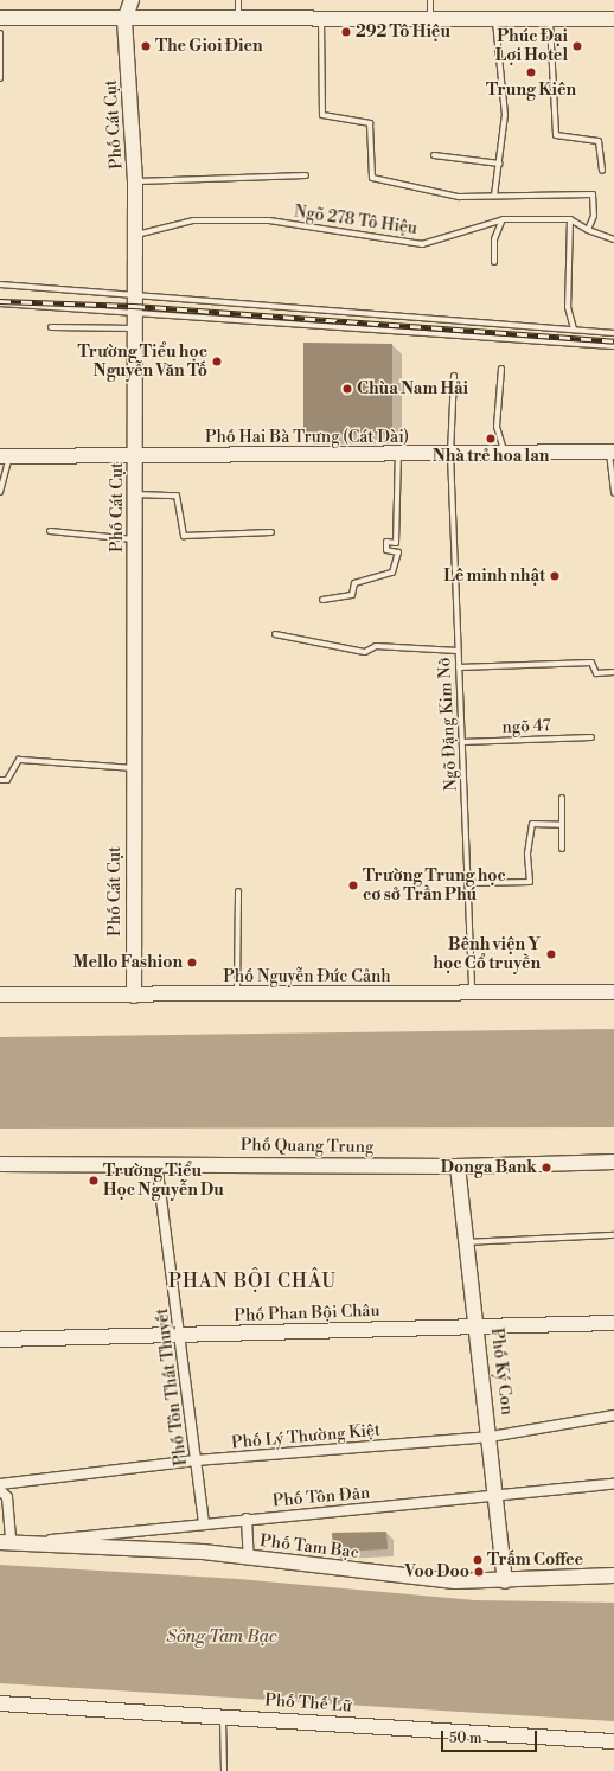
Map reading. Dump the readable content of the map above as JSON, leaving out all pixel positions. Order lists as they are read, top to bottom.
{
  "streets": {
    "street": [
      "Phố Cát Cụt",
      "Phố Hai Bà Trưng (Cát Dài)",
      "Phố Nguyễn Đức Cảnh",
      "Phố Quang Trung",
      "Phố Phan Bội Châu",
      "Phố Ký Con",
      "Phố Tôn Thất Thuyết",
      "Phố Lý Thường Kiệt",
      "Phố Tôn Đản",
      "Phố Tam Bạc",
      "Phố Thế Lữ"
    ],
    "lane": ["Ngõ 278 Tô Hiệu", "Ngõ Đặng Kim Nở", "ngõ 47"]
  },
  "crossings": [
    ["Phố Cát Cụt", "Ngõ 278 Tô Hiệu"],
    ["Phố Cát Cụt", "Phố Hai Bà Trưng (Cát Dài)"],
    ["Phố Cát Cụt", "Phố Nguyễn Đức Cảnh"],
    ["Phố Hai Bà Trưng (Cát Dài)", "Ngõ Đặng Kim Nở"],
    ["Ngõ Đặng Kim Nở", "ngõ 47"],
    ["Ngõ Đặng Kim Nở", "Phố Nguyễn Đức Cảnh"],
    ["Phố Quang Trung", "Phố Ký Con"],
    ["Phố Quang Trung", "Phố Tôn Thất Thuyết"],
    ["Phố Phan Bội Châu", "Phố Ký Con"],
    ["Phố Phan Bội Châu", "Phố Tôn Thất Thuyết"],
    ["Phố Ký Con", "Phố Lý Thường Kiệt"],
    ["Phố Ký Con", "Phố Tôn Đản"],
    ["Phố Ký Con", "Phố Tam Bạc"],
    ["Phố Tôn Thất Thuyết", "Phố Lý Thường Kiệt"],
    ["Phố Tôn Thất Thuyết", "Phố Tôn Đản"],
    ["Phố Tôn Đản", "Phố Tam Bạc"]
  ],
  "districts": ["PHAN BỘI CHÂU"],
  "water": ["Sông Tam Bạc"],
  "places": [
    "292 Tô Hiệu",
    "The Gioi Đien",
    "Phúc Đại Lợi Hotel",
    "Trung Kiên",
    "Trường Tiểu học Nguyễn Văn Tố",
    "Chùa Nam Hải",
    "Nhà trẻ hoa lan",
    "Lê minh nhật",
    "Trường Trung học cơ sở Trần Phú",
    "Bênh viện Y học Cổ truyền",
    "Mello Fashion",
    "Donga Bank",
    "Trường Tiểu Học Nguyễn Du",
    "Trấm Coffee",
    "Voo Doo"
  ],
  "scale_bar": "50 m"
}
